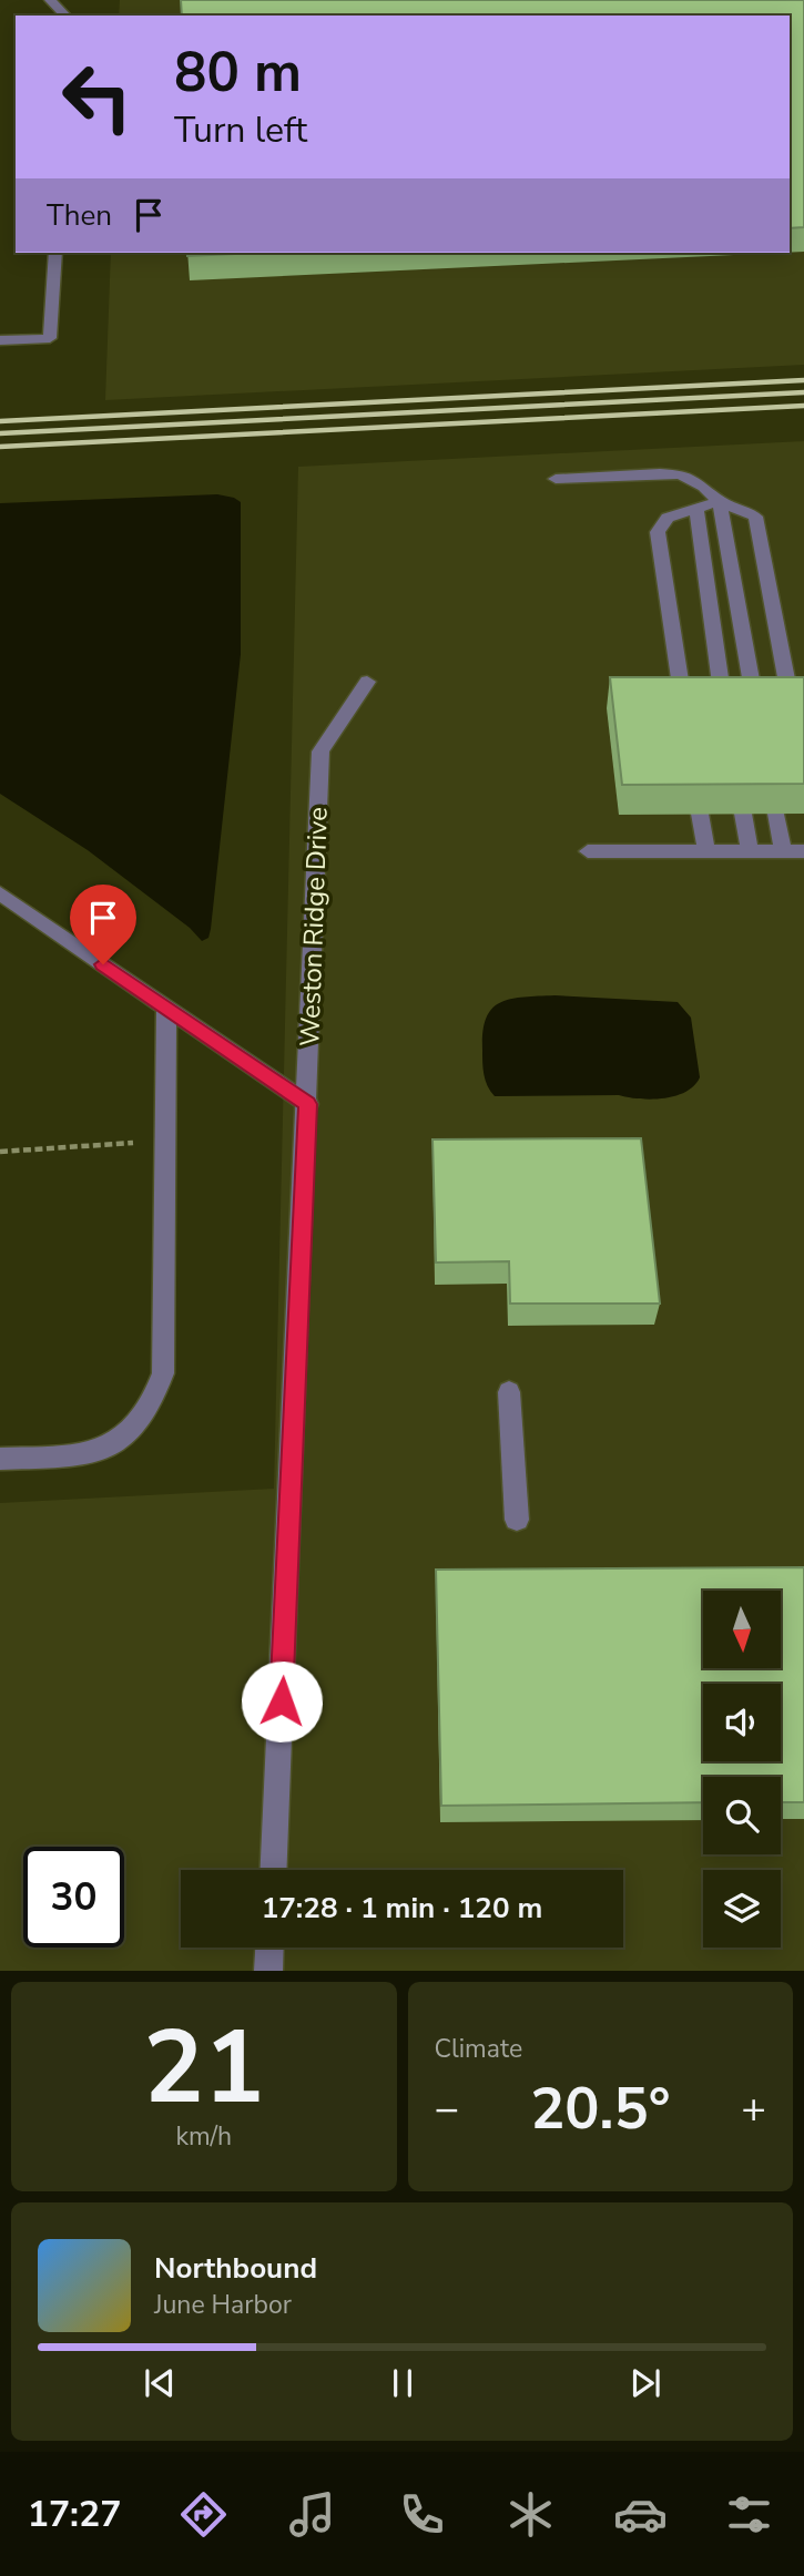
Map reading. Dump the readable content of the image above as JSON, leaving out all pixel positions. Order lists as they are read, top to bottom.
{
  "streets": {
    "street": ["Weston Ridge Drive"]
  },
  "north": "bottom",
  "page": {
    "turn": ["80 m", "Turn left"],
    "then": "Then",
    "limit": "30",
    "trip": "17:28 · 1 min · 120 m",
    "tile": [
      ["21", "km/h"],
      "Climate"
    ],
    "heat": ["−", "20.5°", "+"],
    "song": ["Northbound", "June Harbor"],
    "tabs": "17:27"
  }
}
